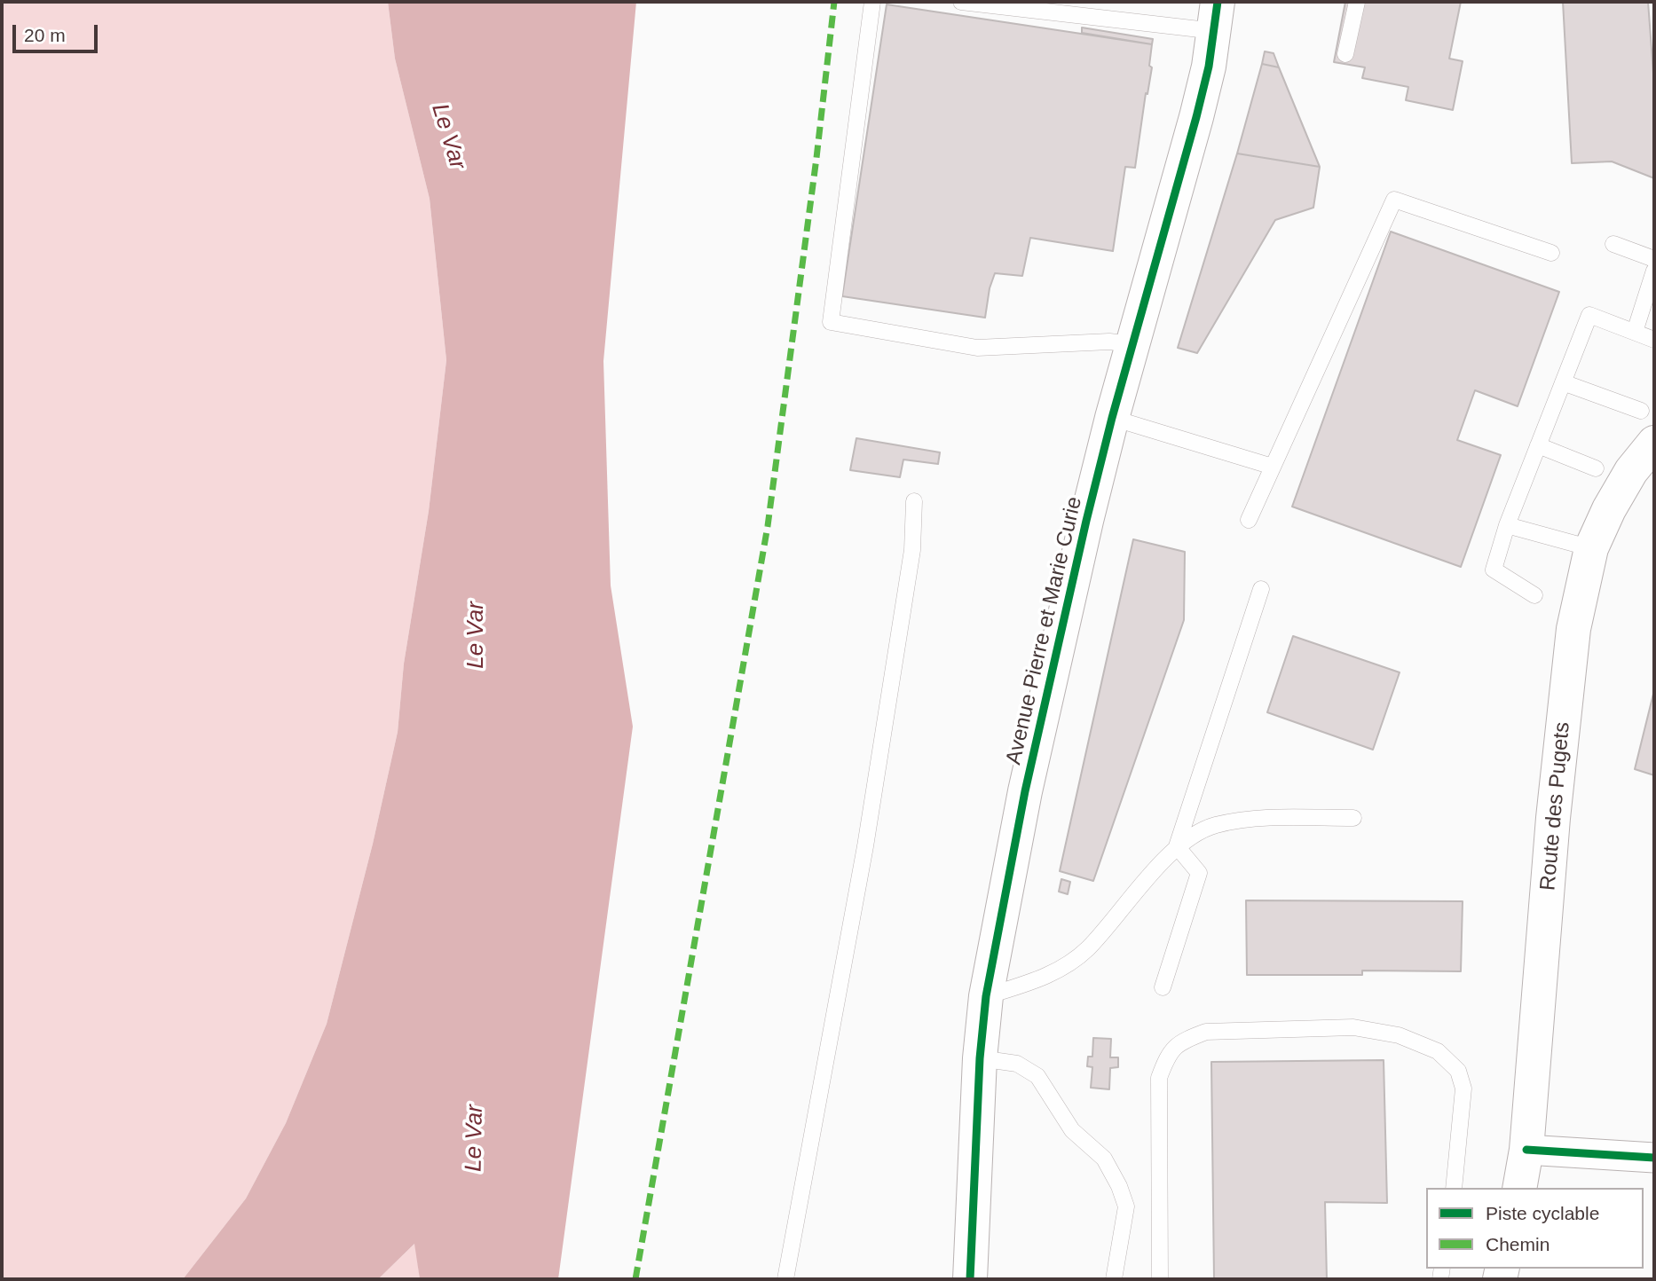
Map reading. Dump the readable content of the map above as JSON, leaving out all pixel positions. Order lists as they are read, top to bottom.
{
  "streets": {
    "main road": ["Avenue Pierre et Marie Curie", "Route des Pugets"]
  },
  "water": ["Le Var"],
  "legend": ["Piste cyclable", "Chemin"],
  "scale_bar": "20 m"
}
